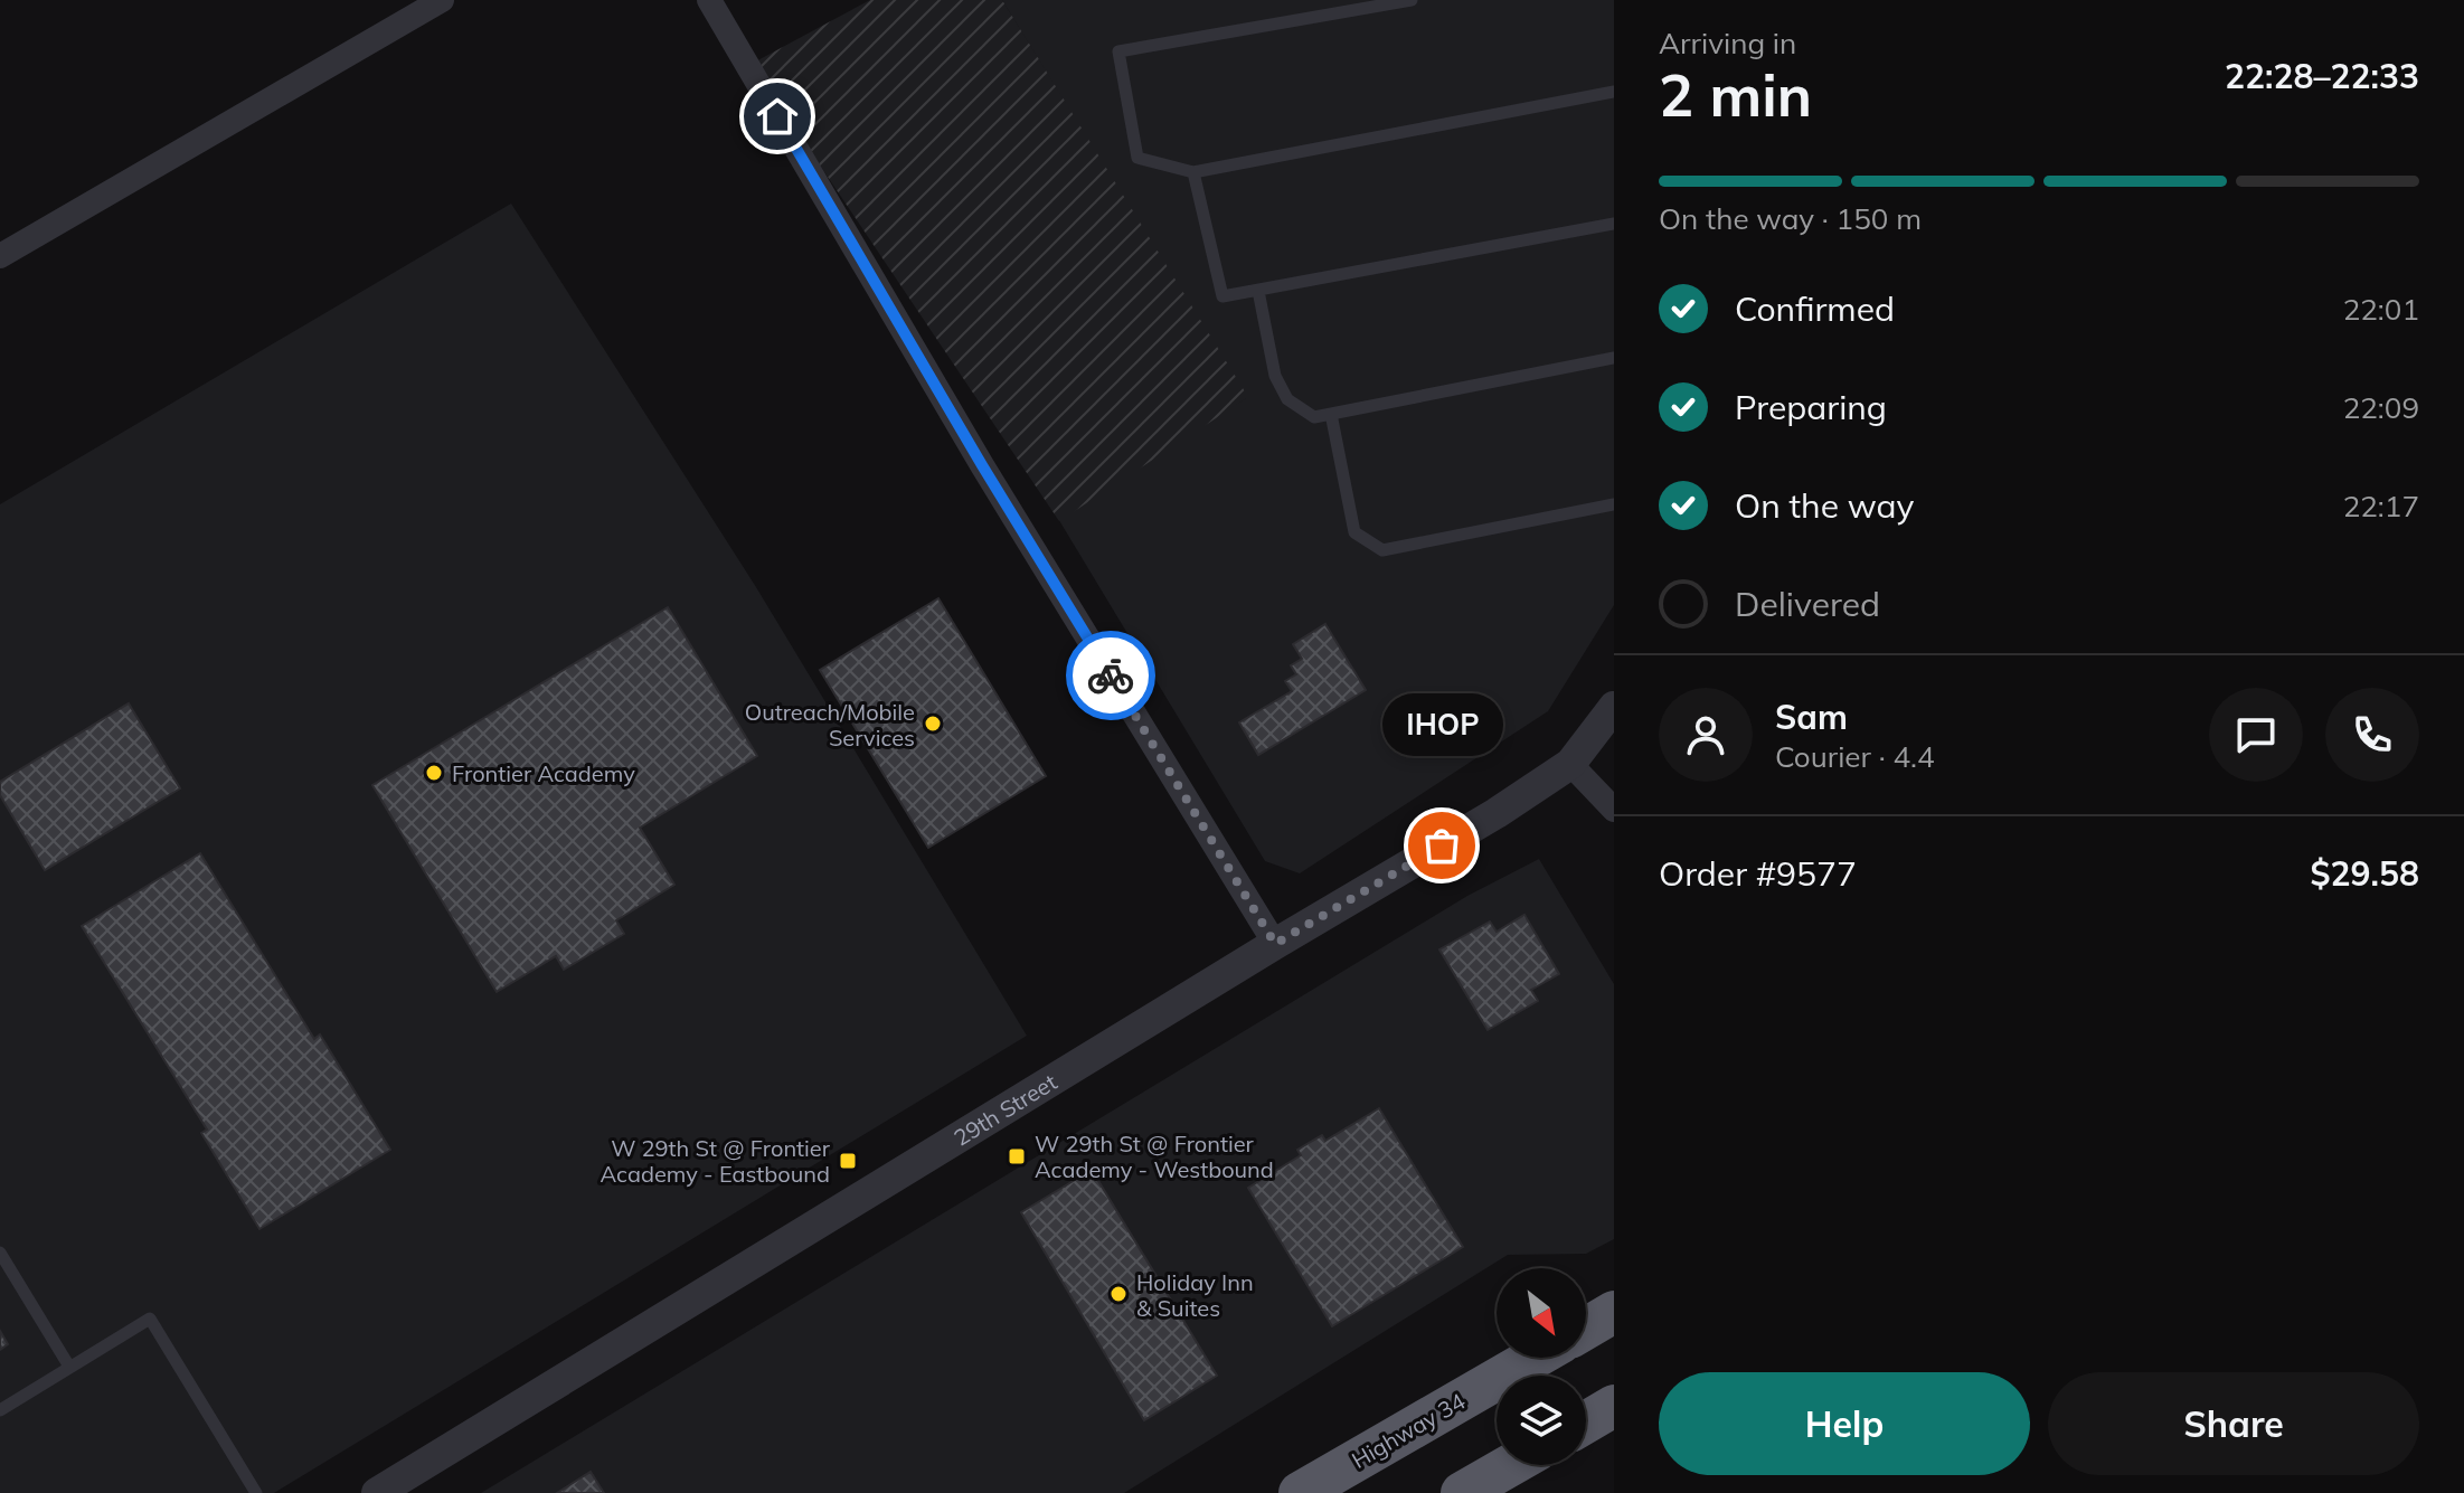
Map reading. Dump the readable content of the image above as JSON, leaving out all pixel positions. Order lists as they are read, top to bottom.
{
  "streets": {
    "highway": ["Highway 34"],
    "street": ["29th Street"]
  },
  "places": {
    "other": [
      "Outreach/Mobile Services",
      "Frontier Academy",
      "IHOP",
      "Holiday Inn & Suites"
    ],
    "transit": ["W 29th St @ Frontier Academy - Westbound", "W 29th St @ Frontier Academy - Eastbound"]
  },
  "north": "bottom right",
  "page": {
    "heading": ["2 min", "Arriving in", "22:28–22:33"],
    "panel": [
      "Sam",
      "Courier · 4.4",
      "Order #9577",
      "$29.58"
    ],
    "bar": "On the way · 150 m",
    "list": [
      ["Confirmed", "22:01"],
      ["Preparing", "22:09"],
      ["On the way", "22:17"],
      "Delivered"
    ],
    "bubble": "IHOP",
    "buttons": ["Help", "Share"]
  }
}
